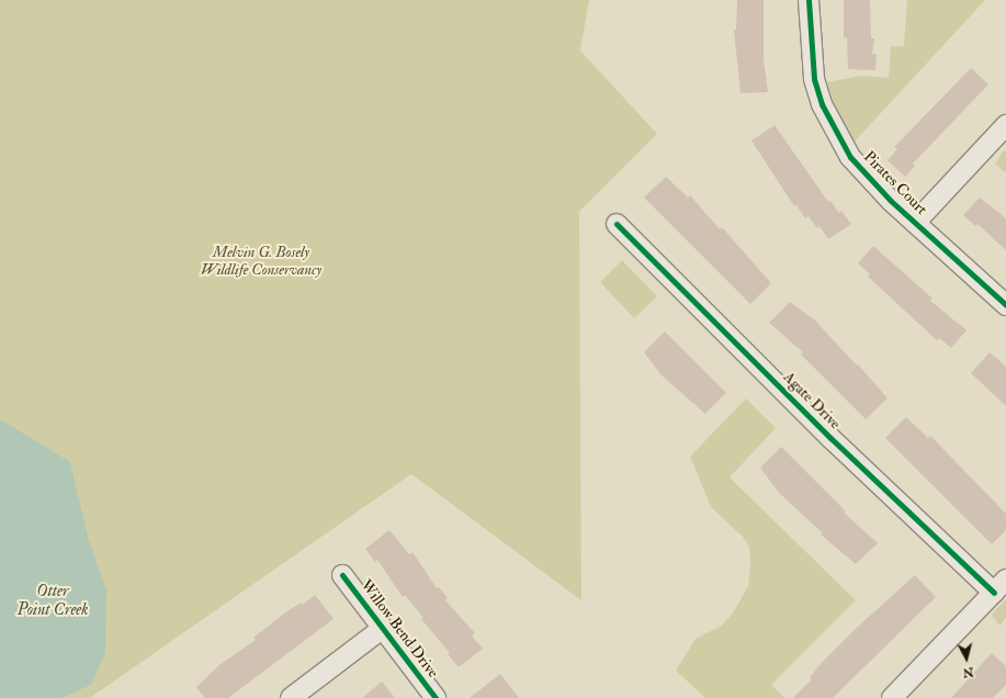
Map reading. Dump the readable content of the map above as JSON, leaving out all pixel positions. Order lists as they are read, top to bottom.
{
  "streets": {
    "street": ["Pirates Court", "Agate Drive", "Willow Bend Drive"]
  },
  "water": ["Otter Point Creek"],
  "parks": ["Melvin G. Bosely Wildlife Conservancy"],
  "north": "bottom"
}
